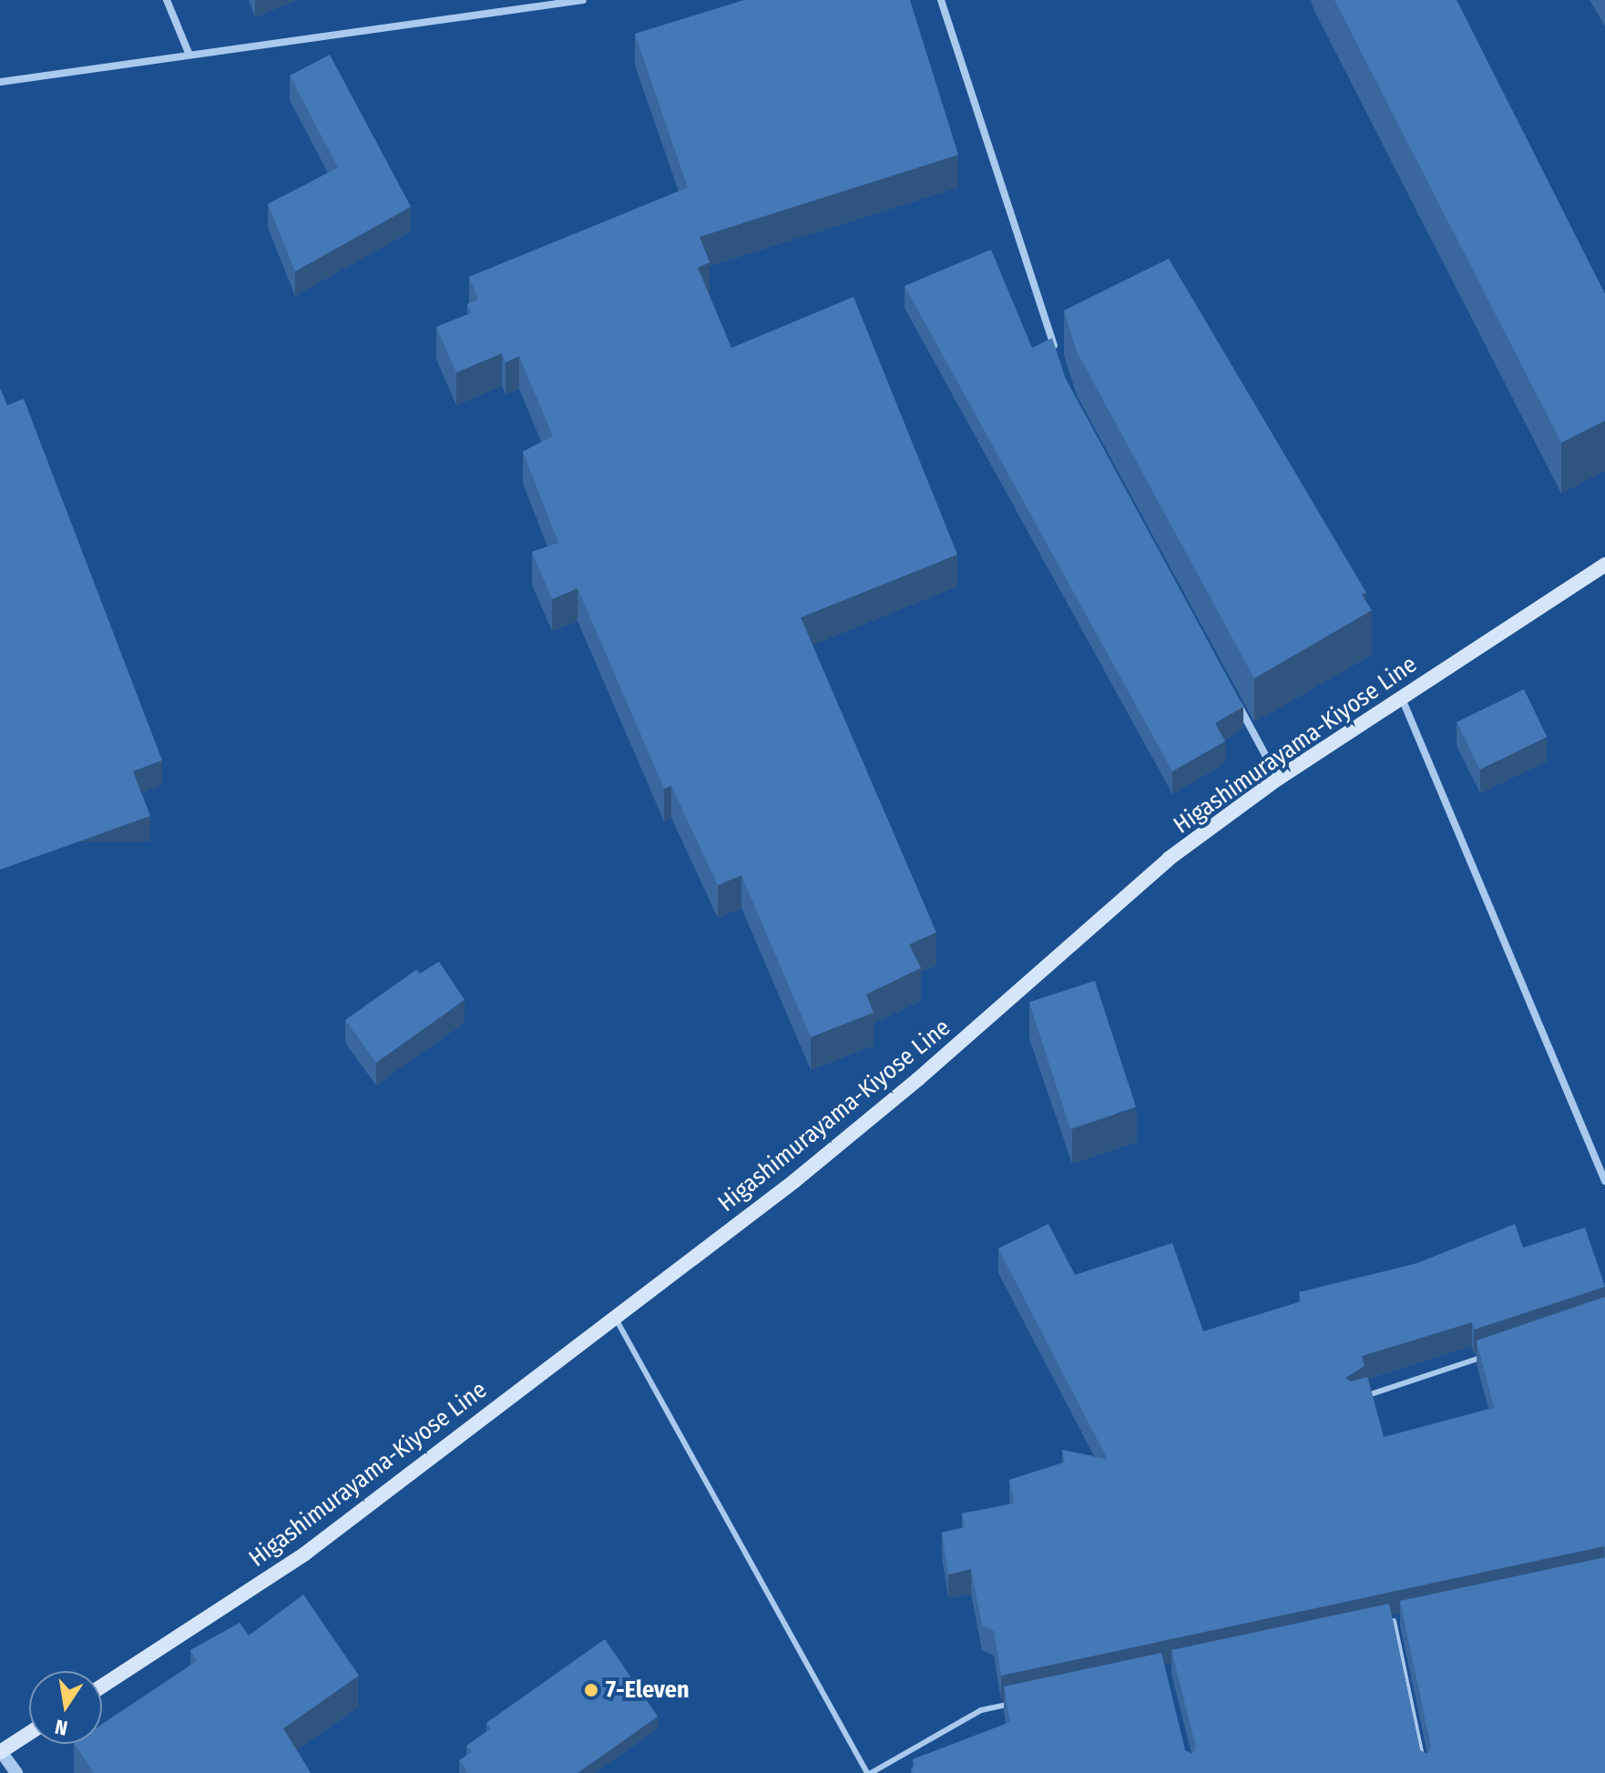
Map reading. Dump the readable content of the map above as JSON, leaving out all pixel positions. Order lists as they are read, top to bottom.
{
  "streets": {
    "main road": ["Higashimurayama-Kiyose Line"]
  },
  "places": ["7-Eleven"],
  "north": "bottom"
}
